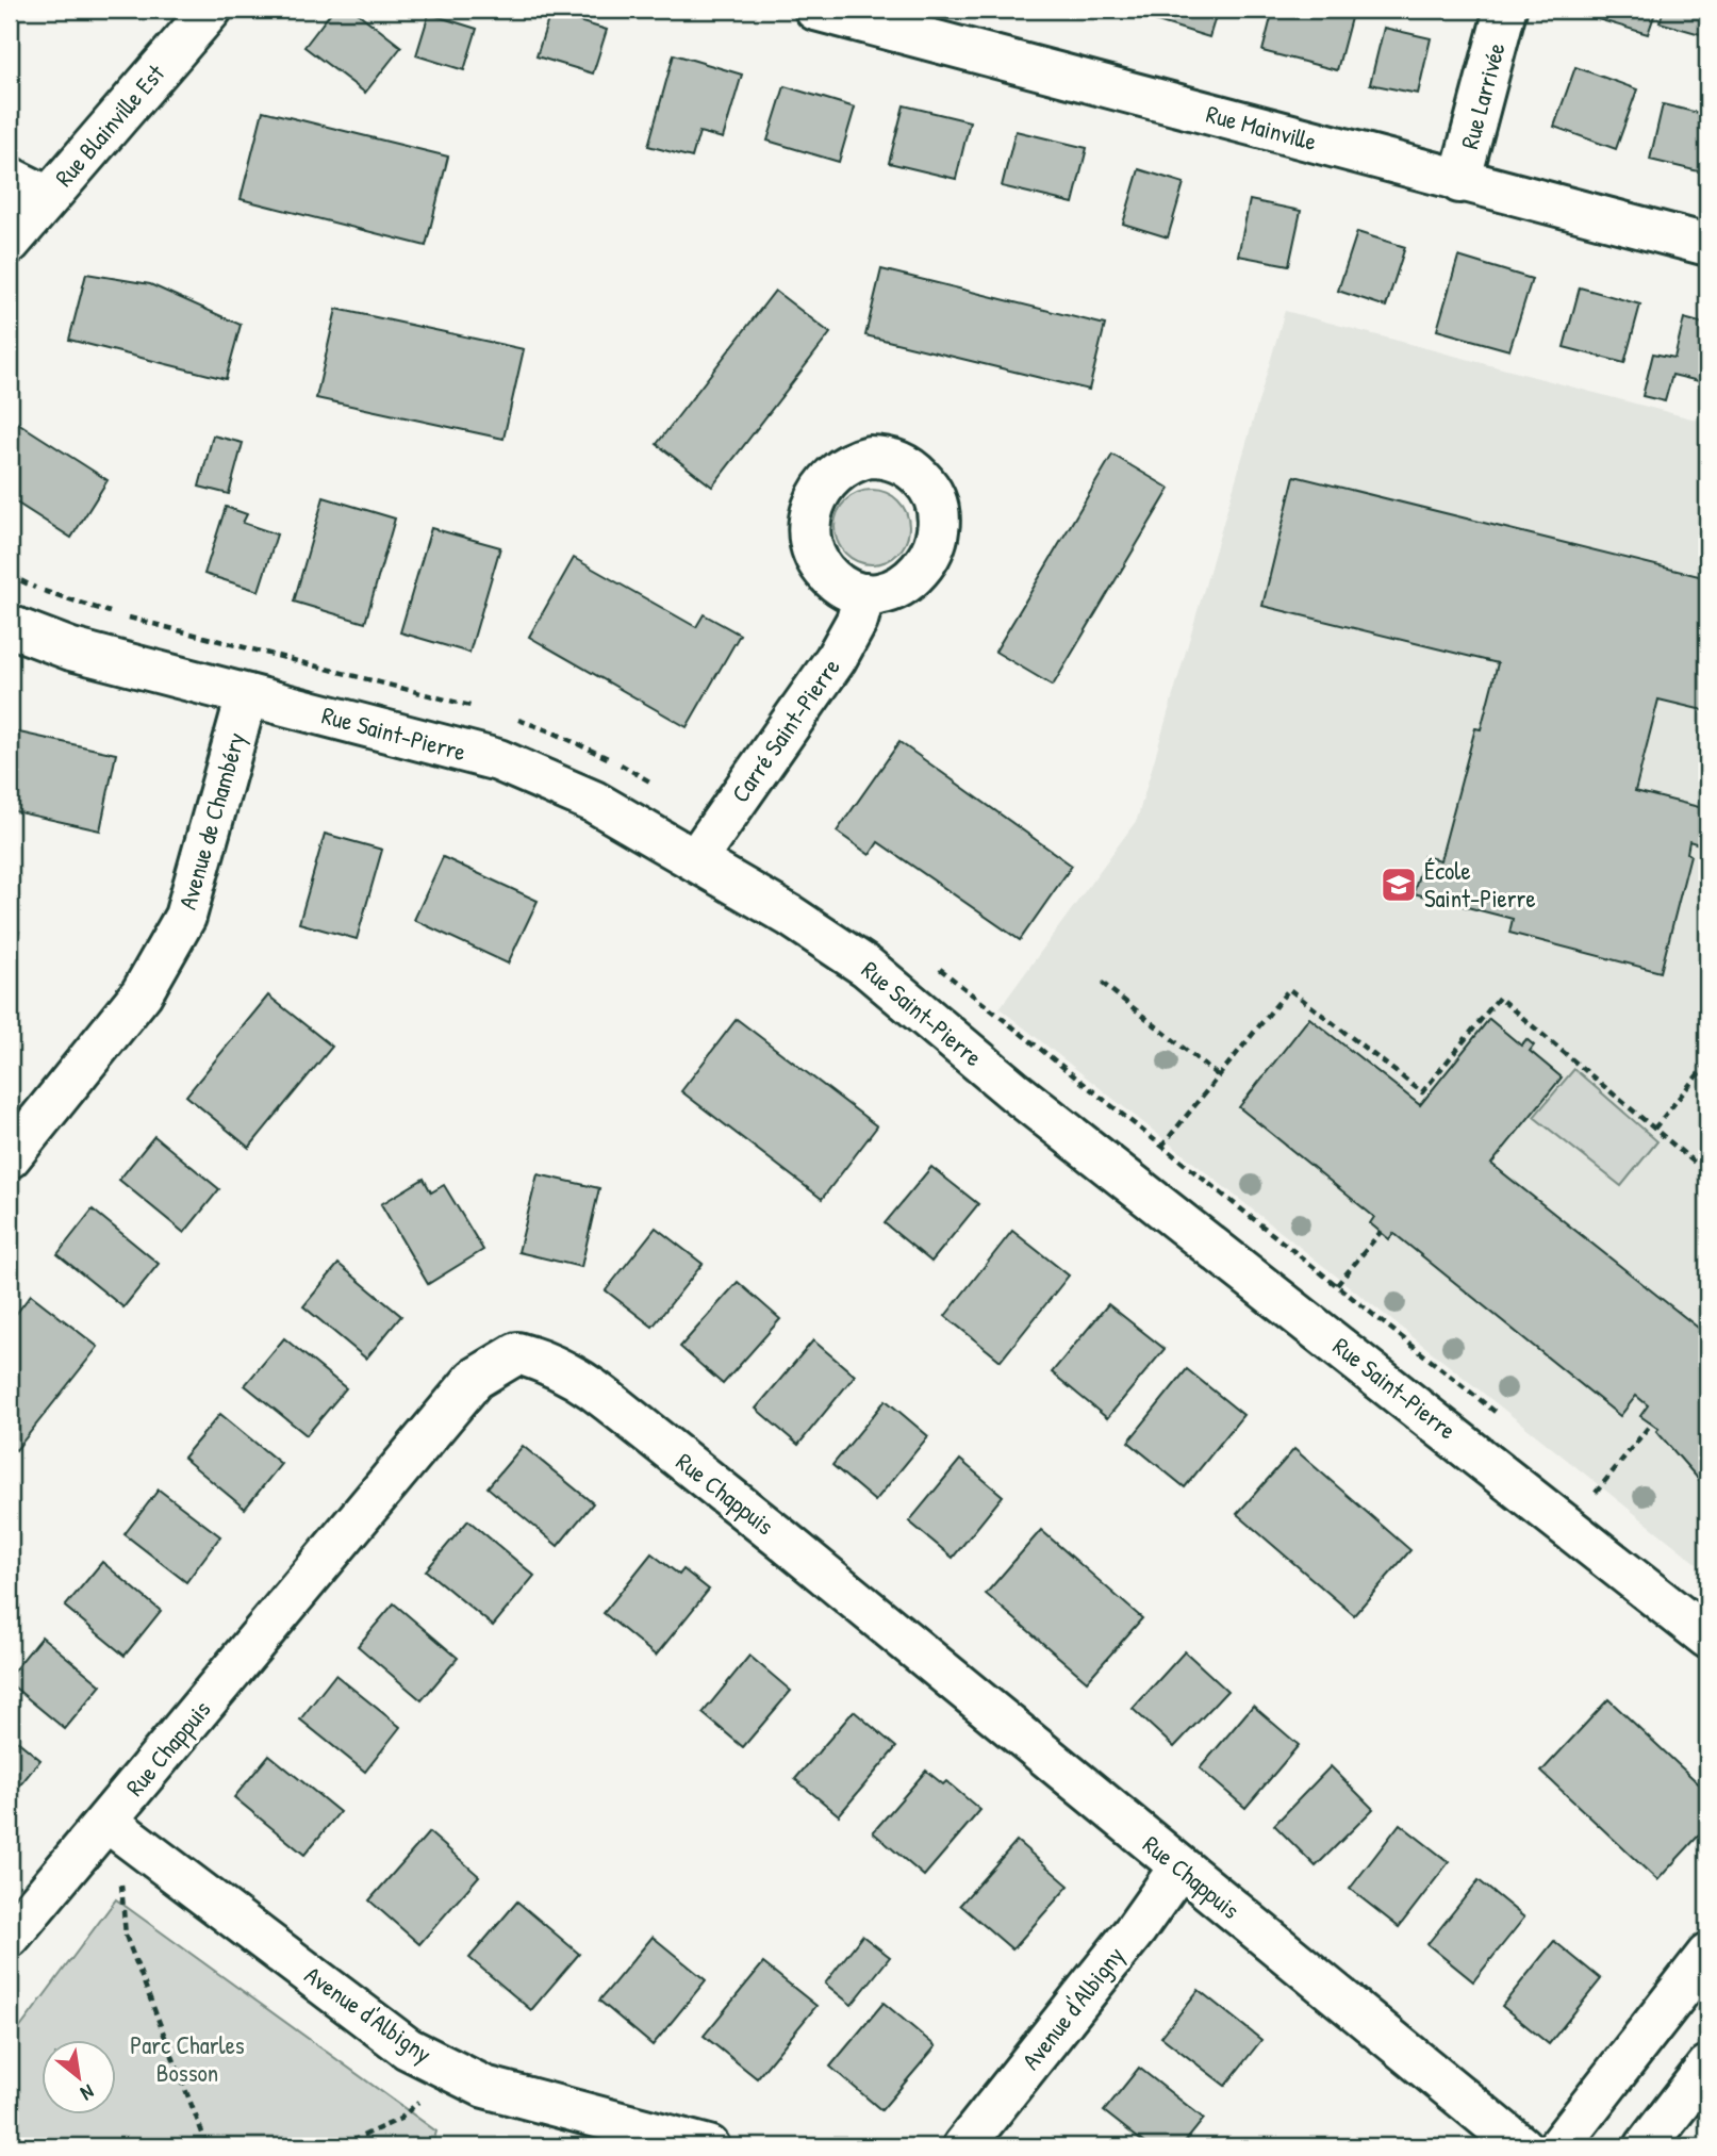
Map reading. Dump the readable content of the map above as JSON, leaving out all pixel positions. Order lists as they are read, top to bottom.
{
  "streets": {
    "street": [
      "Rue Larrivée",
      "Rue Blainville Est",
      "Rue Mainville",
      "Carré Saint-Pierre",
      "Rue Saint-Pierre",
      "Avenue de Chambéry",
      "Rue Chappuis",
      "Avenue d'Albigny"
    ]
  },
  "crossings": [
    ["Rue Larrivée", "Rue Mainville"],
    ["Carré Saint-Pierre", "Rue Saint-Pierre"],
    ["Rue Saint-Pierre", "Avenue de Chambéry"],
    ["Rue Chappuis", "Avenue d'Albigny"]
  ],
  "parks": ["Parc Charles Bosson"],
  "places": {
    "school or university": ["École Saint-Pierre"]
  },
  "north": "bottom right"
}
